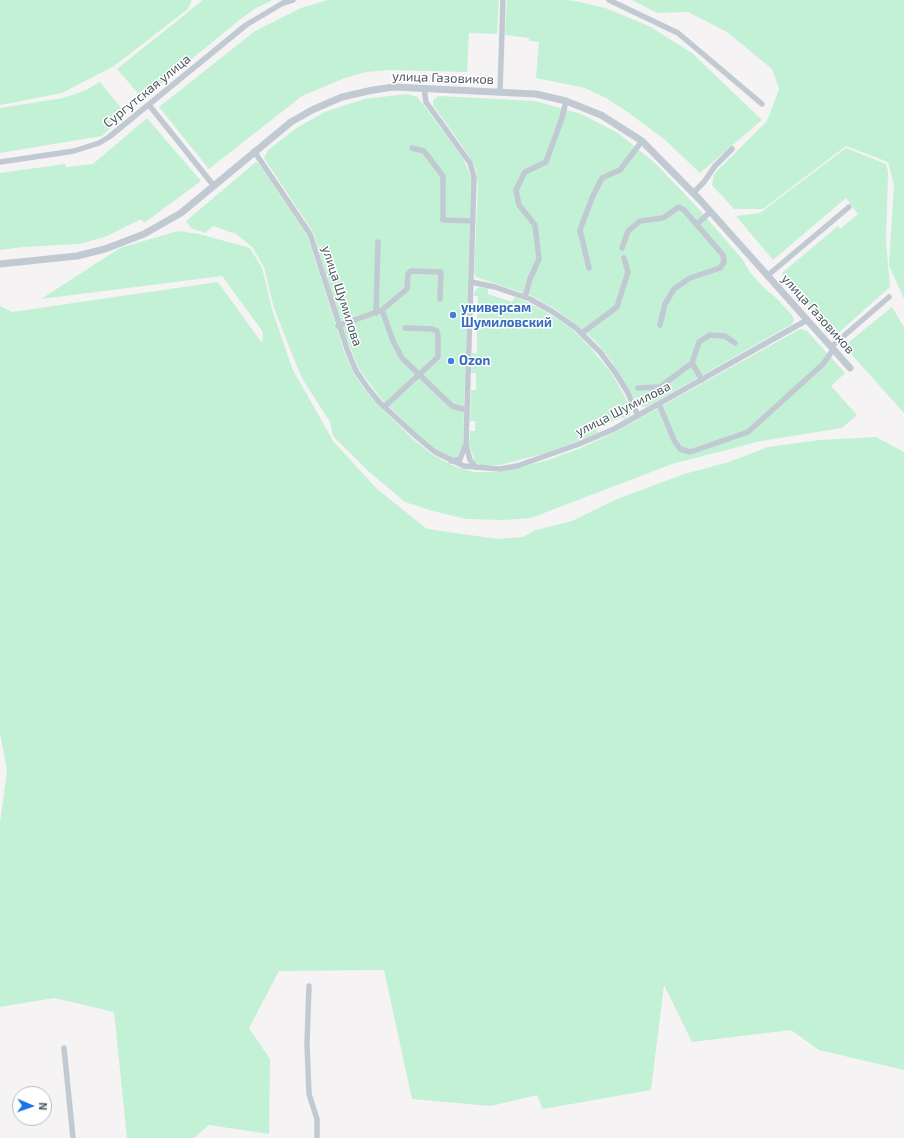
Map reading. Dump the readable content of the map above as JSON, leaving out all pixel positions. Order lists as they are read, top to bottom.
{
  "streets": {
    "street": ["улица Газовиков", "Сургутская улица", "улица Шумилова"]
  },
  "crossings": [
    ["улица Газовиков", "улица Шумилова"]
  ],
  "places": ["универсам Шумиловский", "Ozon"],
  "north": "right"
}
